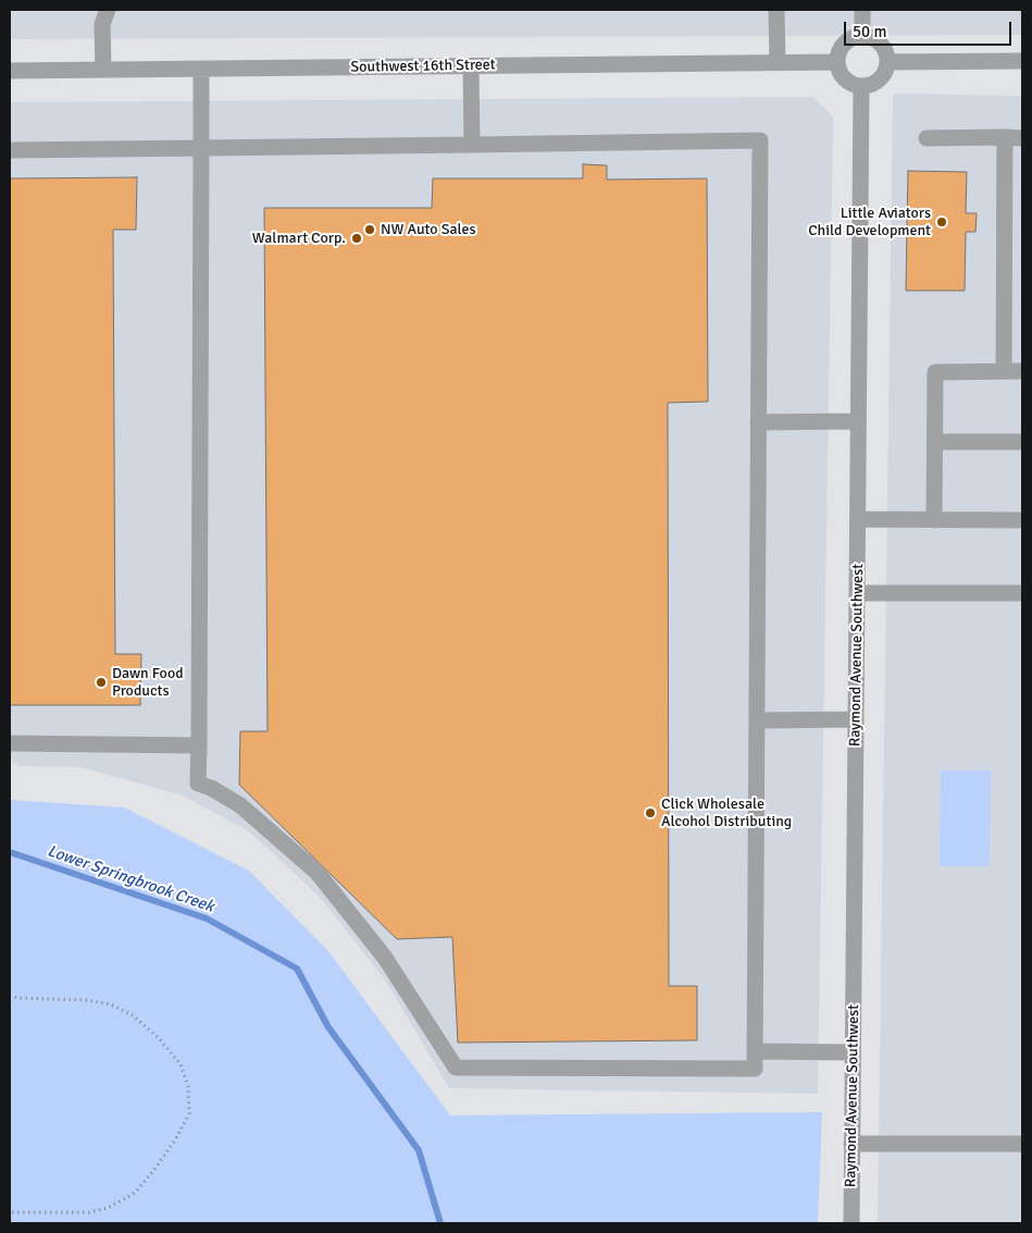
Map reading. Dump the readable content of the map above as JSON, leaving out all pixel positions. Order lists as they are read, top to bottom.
{
  "streets": {
    "street": ["Southwest 16th Street", "Raymond Avenue Southwest"]
  },
  "crossings": [
    ["Southwest 16th Street", "Raymond Avenue Southwest"]
  ],
  "water": ["Lower Springbrook Creek"],
  "places": [
    "Little Aviators Child Development",
    "NW Auto Sales",
    "Walmart Corp.",
    "Dawn Food Products",
    "Click Wholesale Alcohol Distributing"
  ],
  "scale_bar": "50 m"
}
